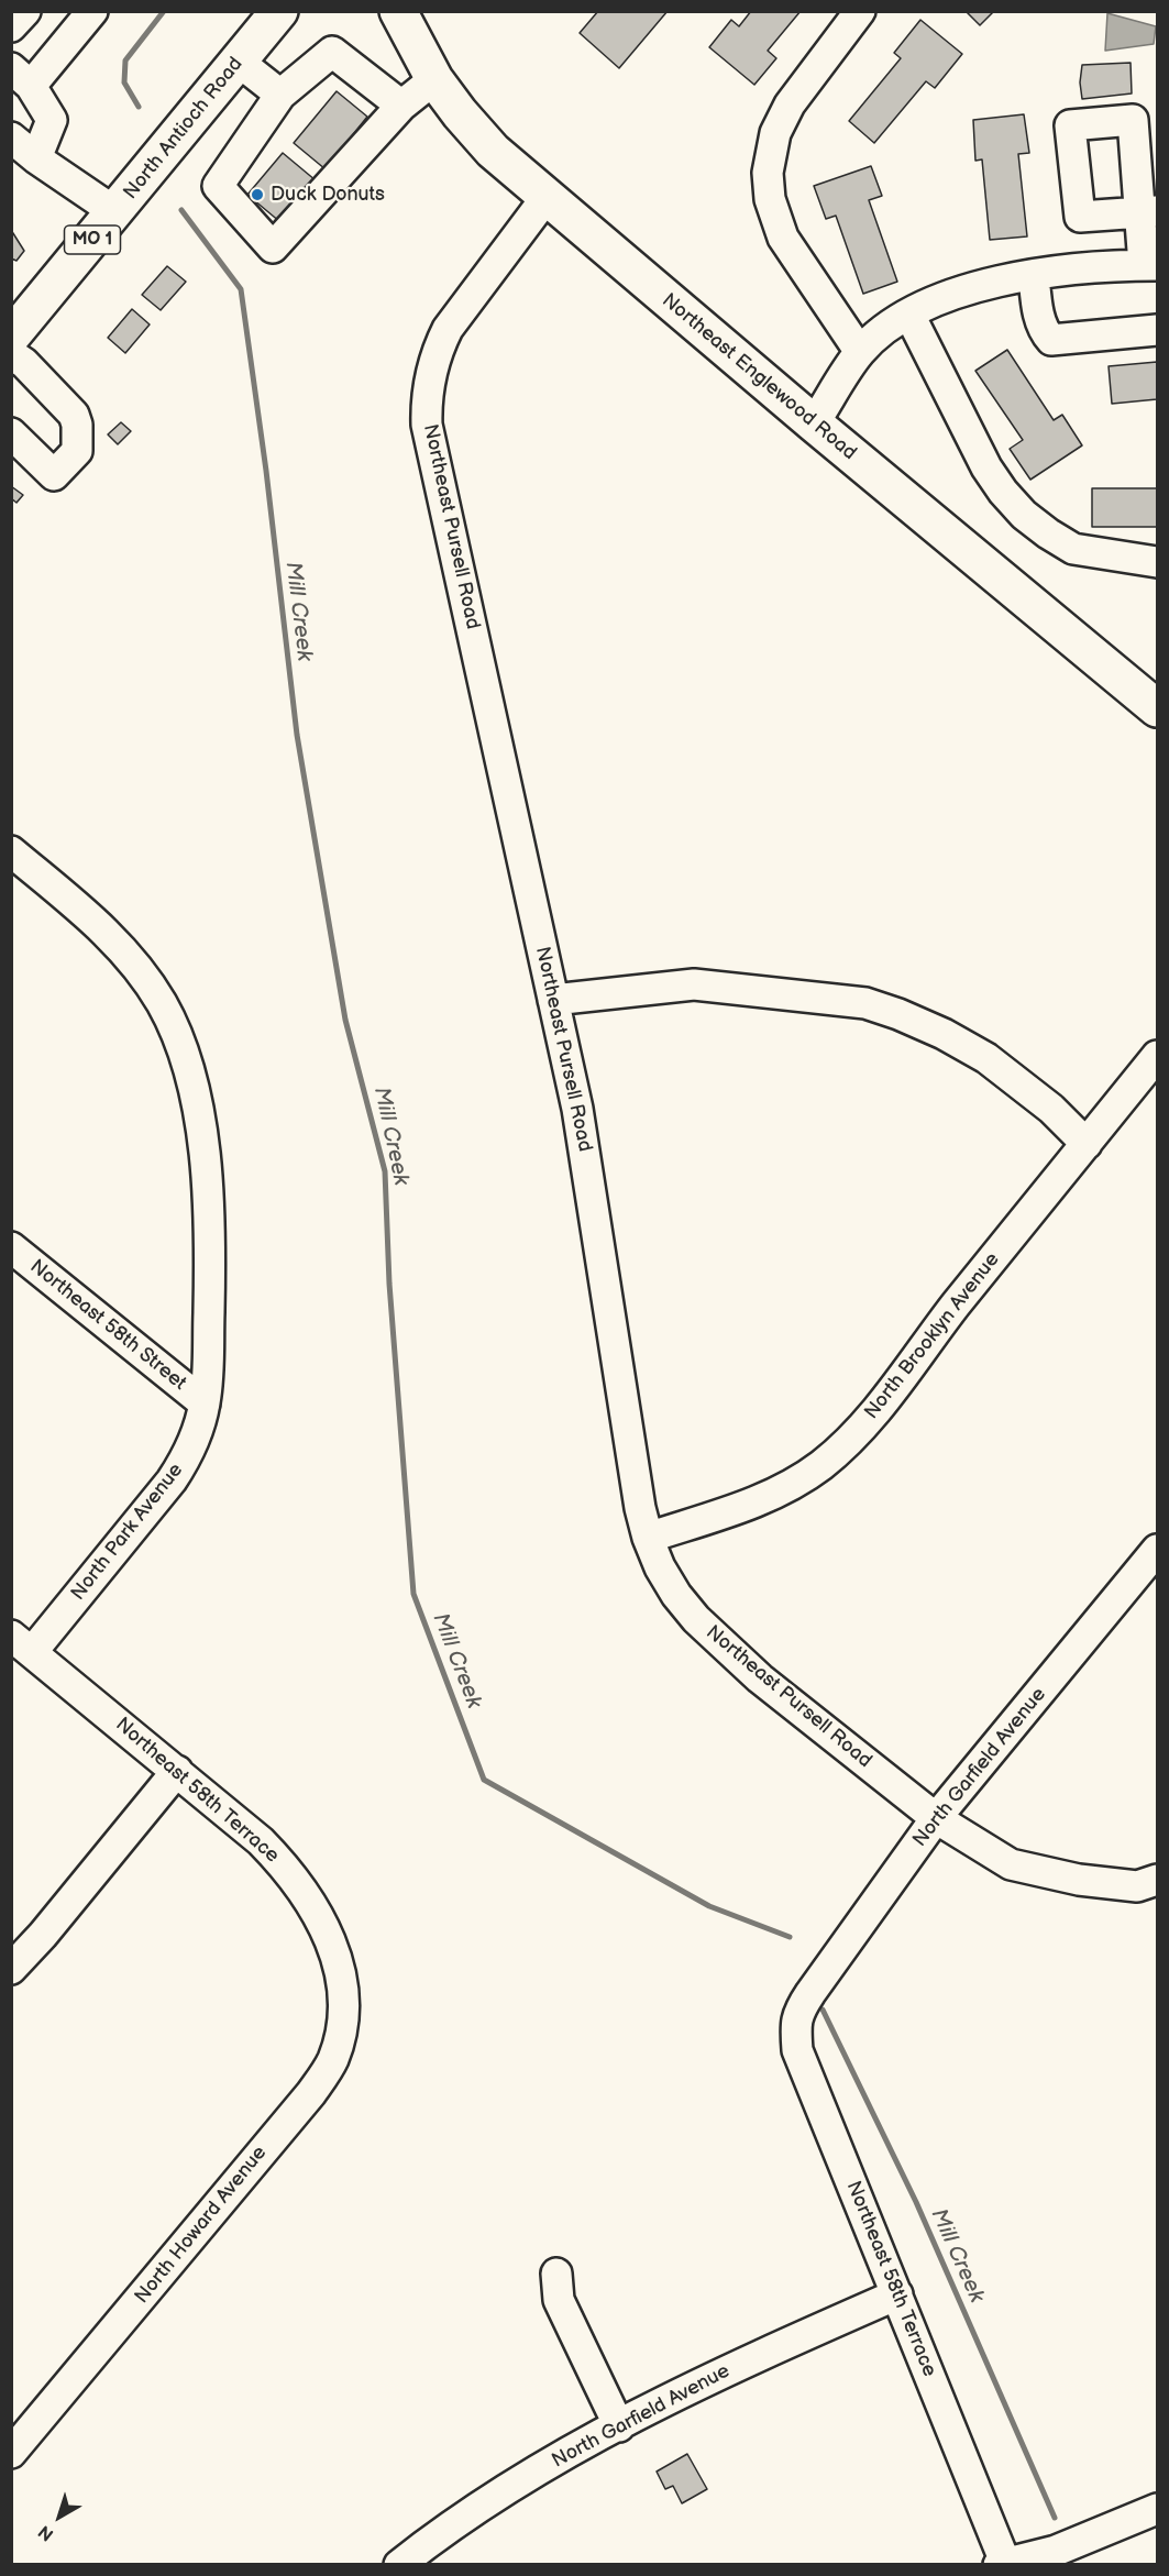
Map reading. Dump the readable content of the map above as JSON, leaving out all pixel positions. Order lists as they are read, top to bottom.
{
  "streets": {
    "main road": ["North Antioch Road", "MO 1", "Northeast Englewood Road"],
    "street": [
      "Northeast Pursell Road",
      "Northeast 58th Street",
      "North Brooklyn Avenue",
      "North Park Avenue",
      "North Garfield Avenue",
      "Northeast 58th Terrace",
      "North Howard Avenue"
    ]
  },
  "crossings": [
    ["Northeast Englewood Road", "Northeast Pursell Road"],
    ["Northeast Pursell Road", "North Brooklyn Avenue"],
    ["Northeast Pursell Road", "North Garfield Avenue"],
    ["Northeast 58th Street", "North Park Avenue"],
    ["North Park Avenue", "Northeast 58th Terrace"],
    ["North Garfield Avenue", "Northeast 58th Terrace"],
    ["Northeast 58th Terrace", "North Howard Avenue"]
  ],
  "water": ["Mill Creek"],
  "places": ["Duck Donuts"],
  "north": "bottom left"
}
